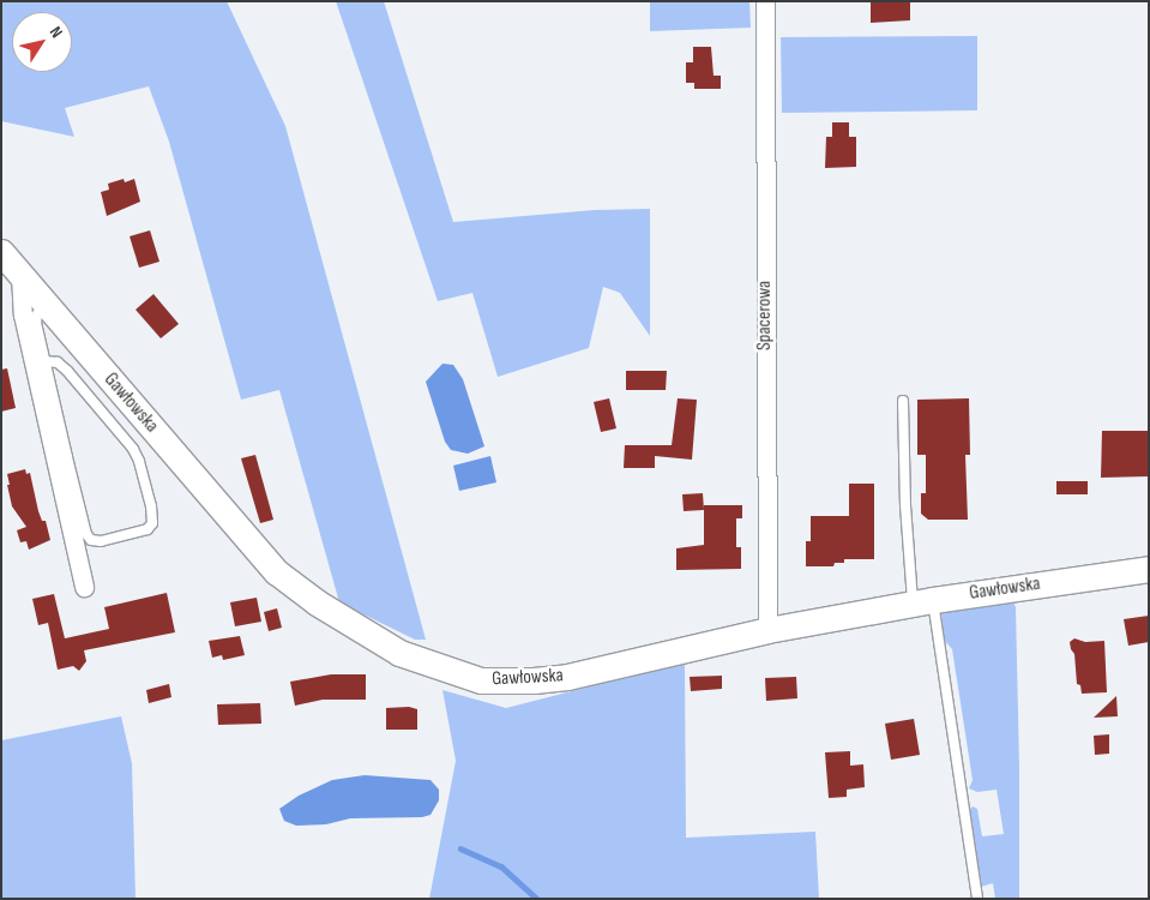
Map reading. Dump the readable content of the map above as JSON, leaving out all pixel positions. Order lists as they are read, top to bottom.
{
  "streets": {
    "street": ["Spacerowa", "Gawłowska"]
  },
  "crossings": [
    ["Spacerowa", "Gawłowska"]
  ],
  "north": "top right"
}
